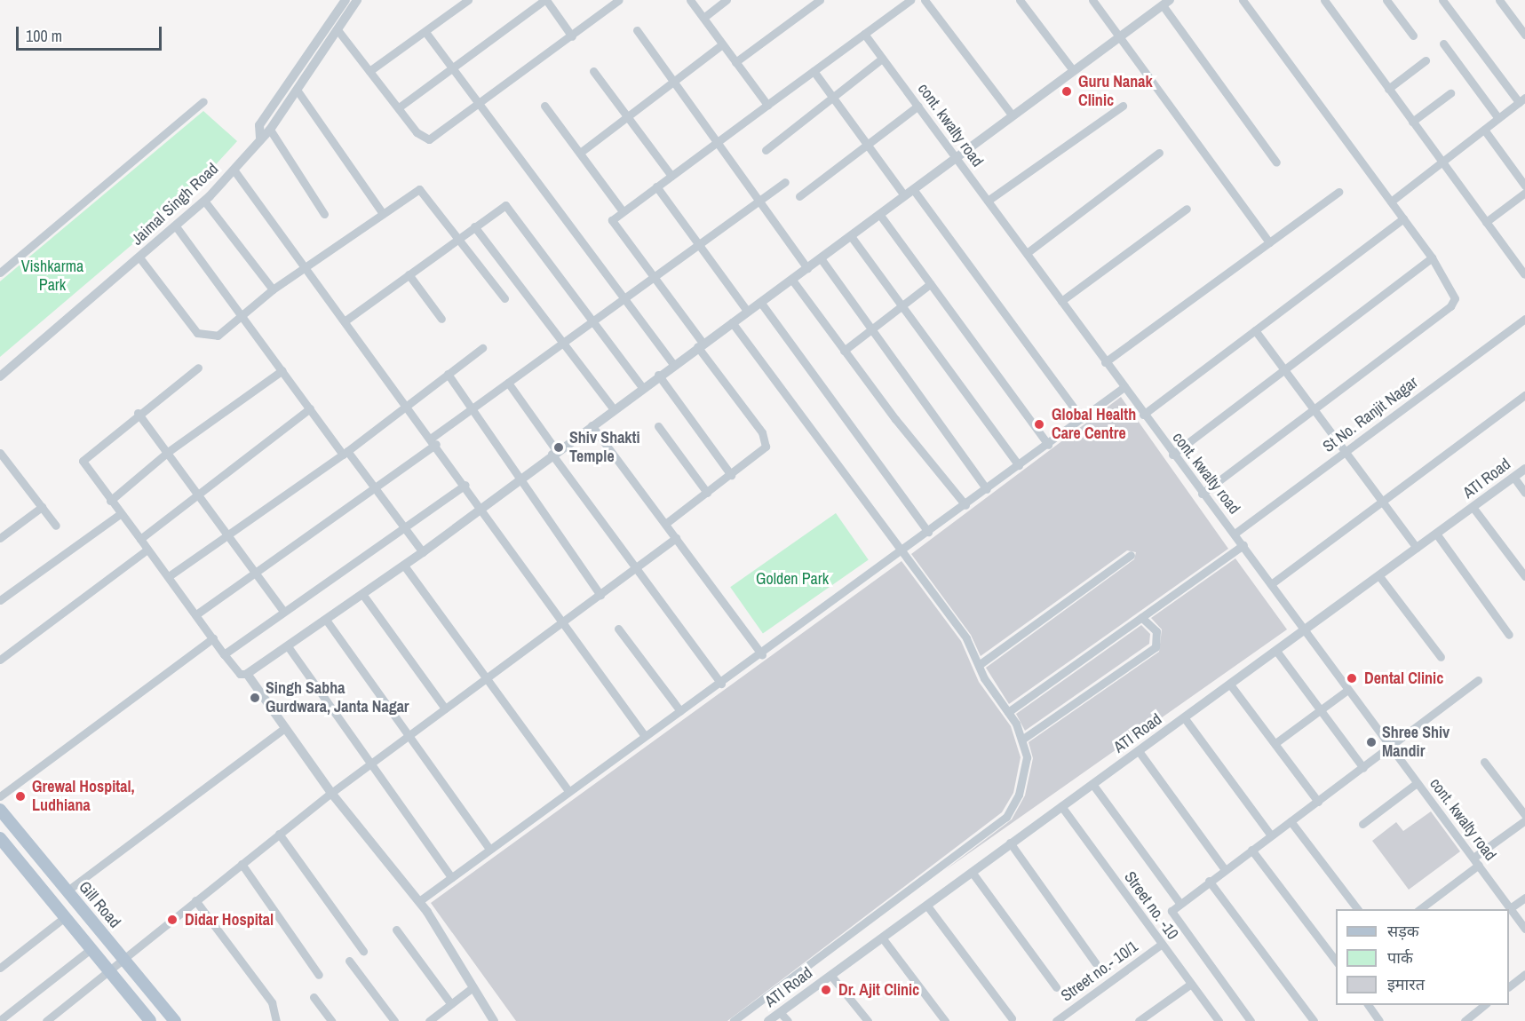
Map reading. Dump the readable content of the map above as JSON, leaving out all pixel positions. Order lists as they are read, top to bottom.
{
  "streets": {
    "main road": ["Gill Road"],
    "street": [
      "cont. kwalty road",
      "Jaimal Singh Road",
      "St No. Ranjit Nagar",
      "ATI Road",
      "Street no. -10",
      "Street no.- 10/1"
    ]
  },
  "crossings": [
    ["cont. kwalty road", "St No. Ranjit Nagar"],
    ["cont. kwalty road", "ATI Road"],
    ["ATI Road", "Street no. -10"],
    ["Street no. -10", "Street no.- 10/1"]
  ],
  "parks": ["Vishkarma Park", "Golden Park"],
  "places": [
    "Guru Nanak Clinic",
    "Global Health Care Centre",
    "Shiv Shakti Temple",
    "Dental Clinic",
    "Singh Sabha Gurdwara, Janta Nagar",
    "Shree Shiv Mandir",
    "Grewal Hospital, Ludhiana",
    "Didar Hospital",
    "Dr. Ajit Clinic"
  ],
  "legend": ["सड़क", "पार्क", "इमारत"],
  "scale_bar": "100 m"
}
